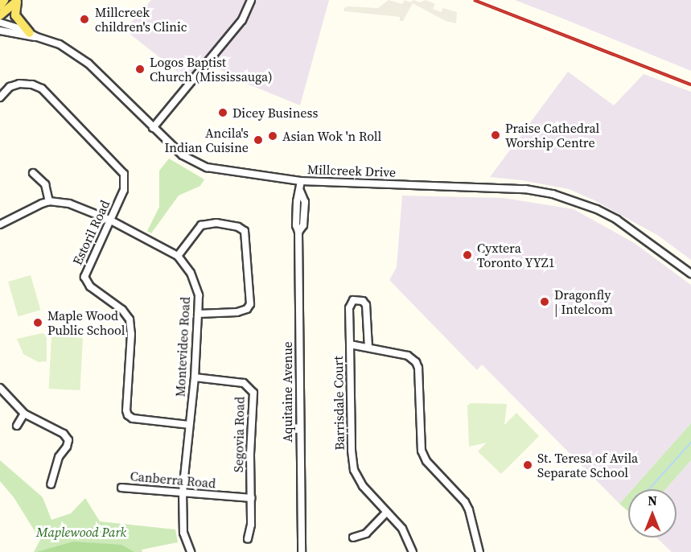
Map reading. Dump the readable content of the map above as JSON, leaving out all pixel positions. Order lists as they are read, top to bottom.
{
  "streets": {
    "street": [
      "Millcreek Drive",
      "Estoril Road",
      "Montevideo Road",
      "Aquitaine Avenue",
      "Barrisdale Court",
      "Segovia Road",
      "Canberra Road"
    ]
  },
  "crossings": [
    ["Millcreek Drive", "Aquitaine Avenue"],
    ["Estoril Road", "Montevideo Road"],
    ["Montevideo Road", "Segovia Road"],
    ["Montevideo Road", "Canberra Road"],
    ["Segovia Road", "Canberra Road"]
  ],
  "parks": ["Maplewood Park"],
  "places": [
    "Millcreek children's Clinic",
    "Logos Baptist Church (Mississauga)",
    "Dicey Business",
    "Praise Cathedral Worship Centre",
    "Asian Wok 'n Roll",
    "Ancila's Indian Cuisine",
    "Cyxtera Toronto YYZ1",
    "Dragonfly | Intelcom",
    "Maple Wood Public School",
    "St. Teresa of Avila Separate School"
  ],
  "north": "top"
}
